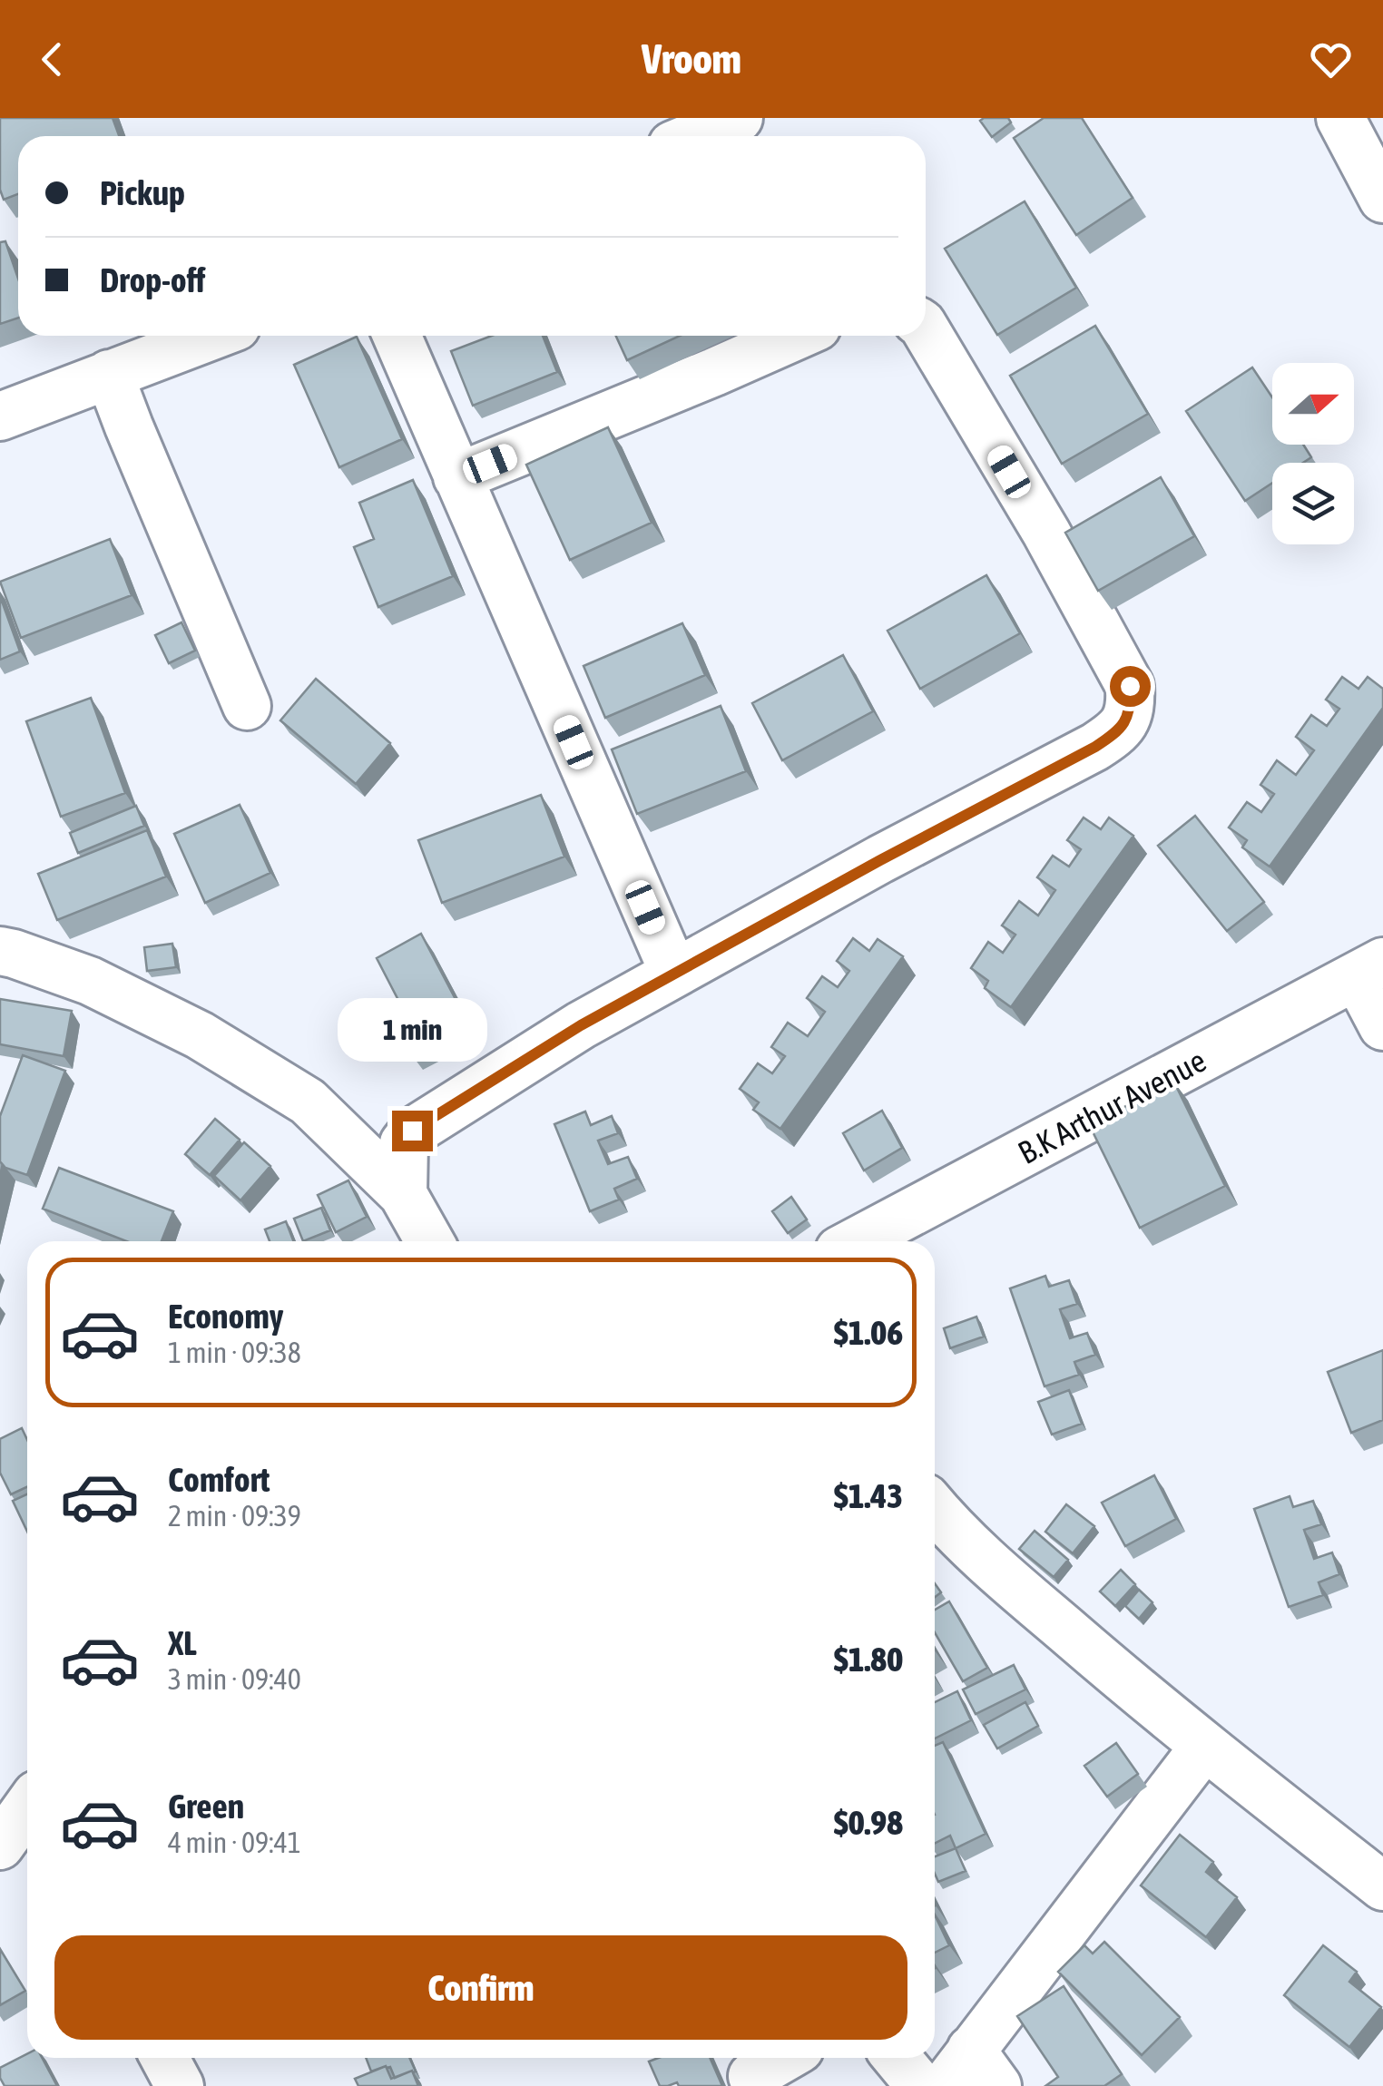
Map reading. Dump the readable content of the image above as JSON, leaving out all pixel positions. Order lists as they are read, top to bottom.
{
  "streets": {
    "street": ["B.K Arthur Avenue"]
  },
  "north": "right",
  "page": {
    "header": "Vroom",
    "banner": ["Pickup", "Drop-off"],
    "bubble": "1 min",
    "list": [
      {
        "name": "Economy",
        "note": "1 min · 09:38",
        "value": "$1.06"
      },
      {
        "name": "Comfort",
        "note": "2 min · 09:39",
        "value": "$1.43"
      },
      {
        "name": "XL",
        "note": "3 min · 09:40",
        "value": "$1.80"
      },
      {
        "name": "Green",
        "note": "4 min · 09:41",
        "value": "$0.98"
      }
    ],
    "buttons": "Confirm"
  }
}
